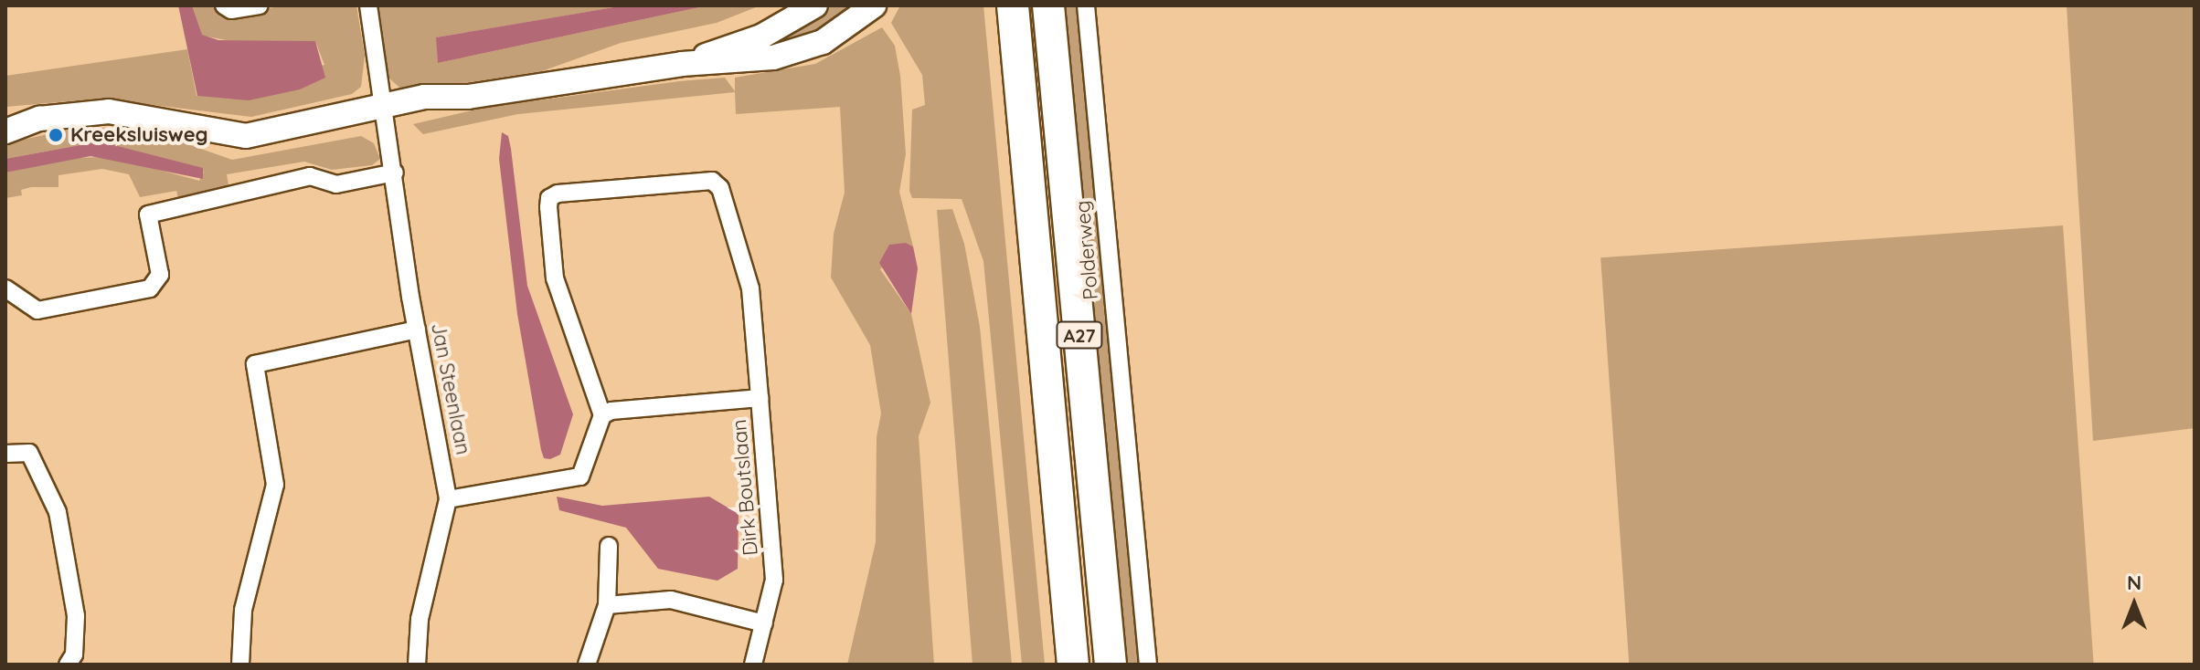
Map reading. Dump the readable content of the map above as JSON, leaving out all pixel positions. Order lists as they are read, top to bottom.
{
  "streets": {
    "highway": ["A27"],
    "street": ["Polderweg", "Jan Steenlaan", "Dirk Boutslaan"]
  },
  "places": ["Kreeksluisweg"],
  "north": "top"
}
